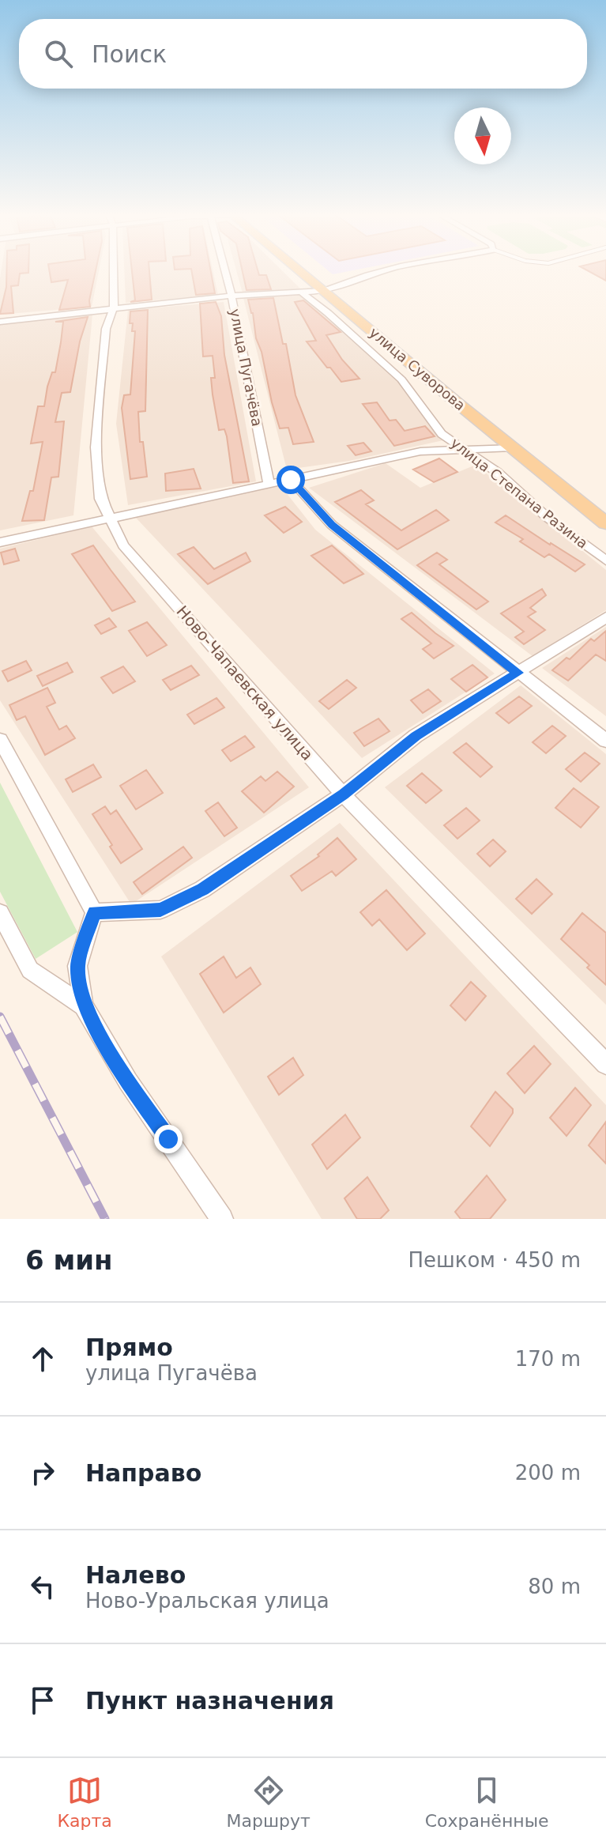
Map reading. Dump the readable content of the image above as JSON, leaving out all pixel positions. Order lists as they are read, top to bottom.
{
  "streets": {
    "main road": ["улица Суворова"],
    "street": ["улица Пугачёва", "улица Степана Разина", "Ново-Чапаевская улица"]
  },
  "north": "bottom",
  "page": {
    "search": "Поиск",
    "heading": ["6 мин", "Пешком · 450 m"],
    "list": [
      ["Прямо", "улица Пугачёва", "170 m"],
      ["Направо", "200 m"],
      ["Налево", "Ново-Уральская улица", "80 m"],
      "Пункт назначения"
    ],
    "nav": ["Карта", "Маршрут", "Сохранённые"]
  }
}
